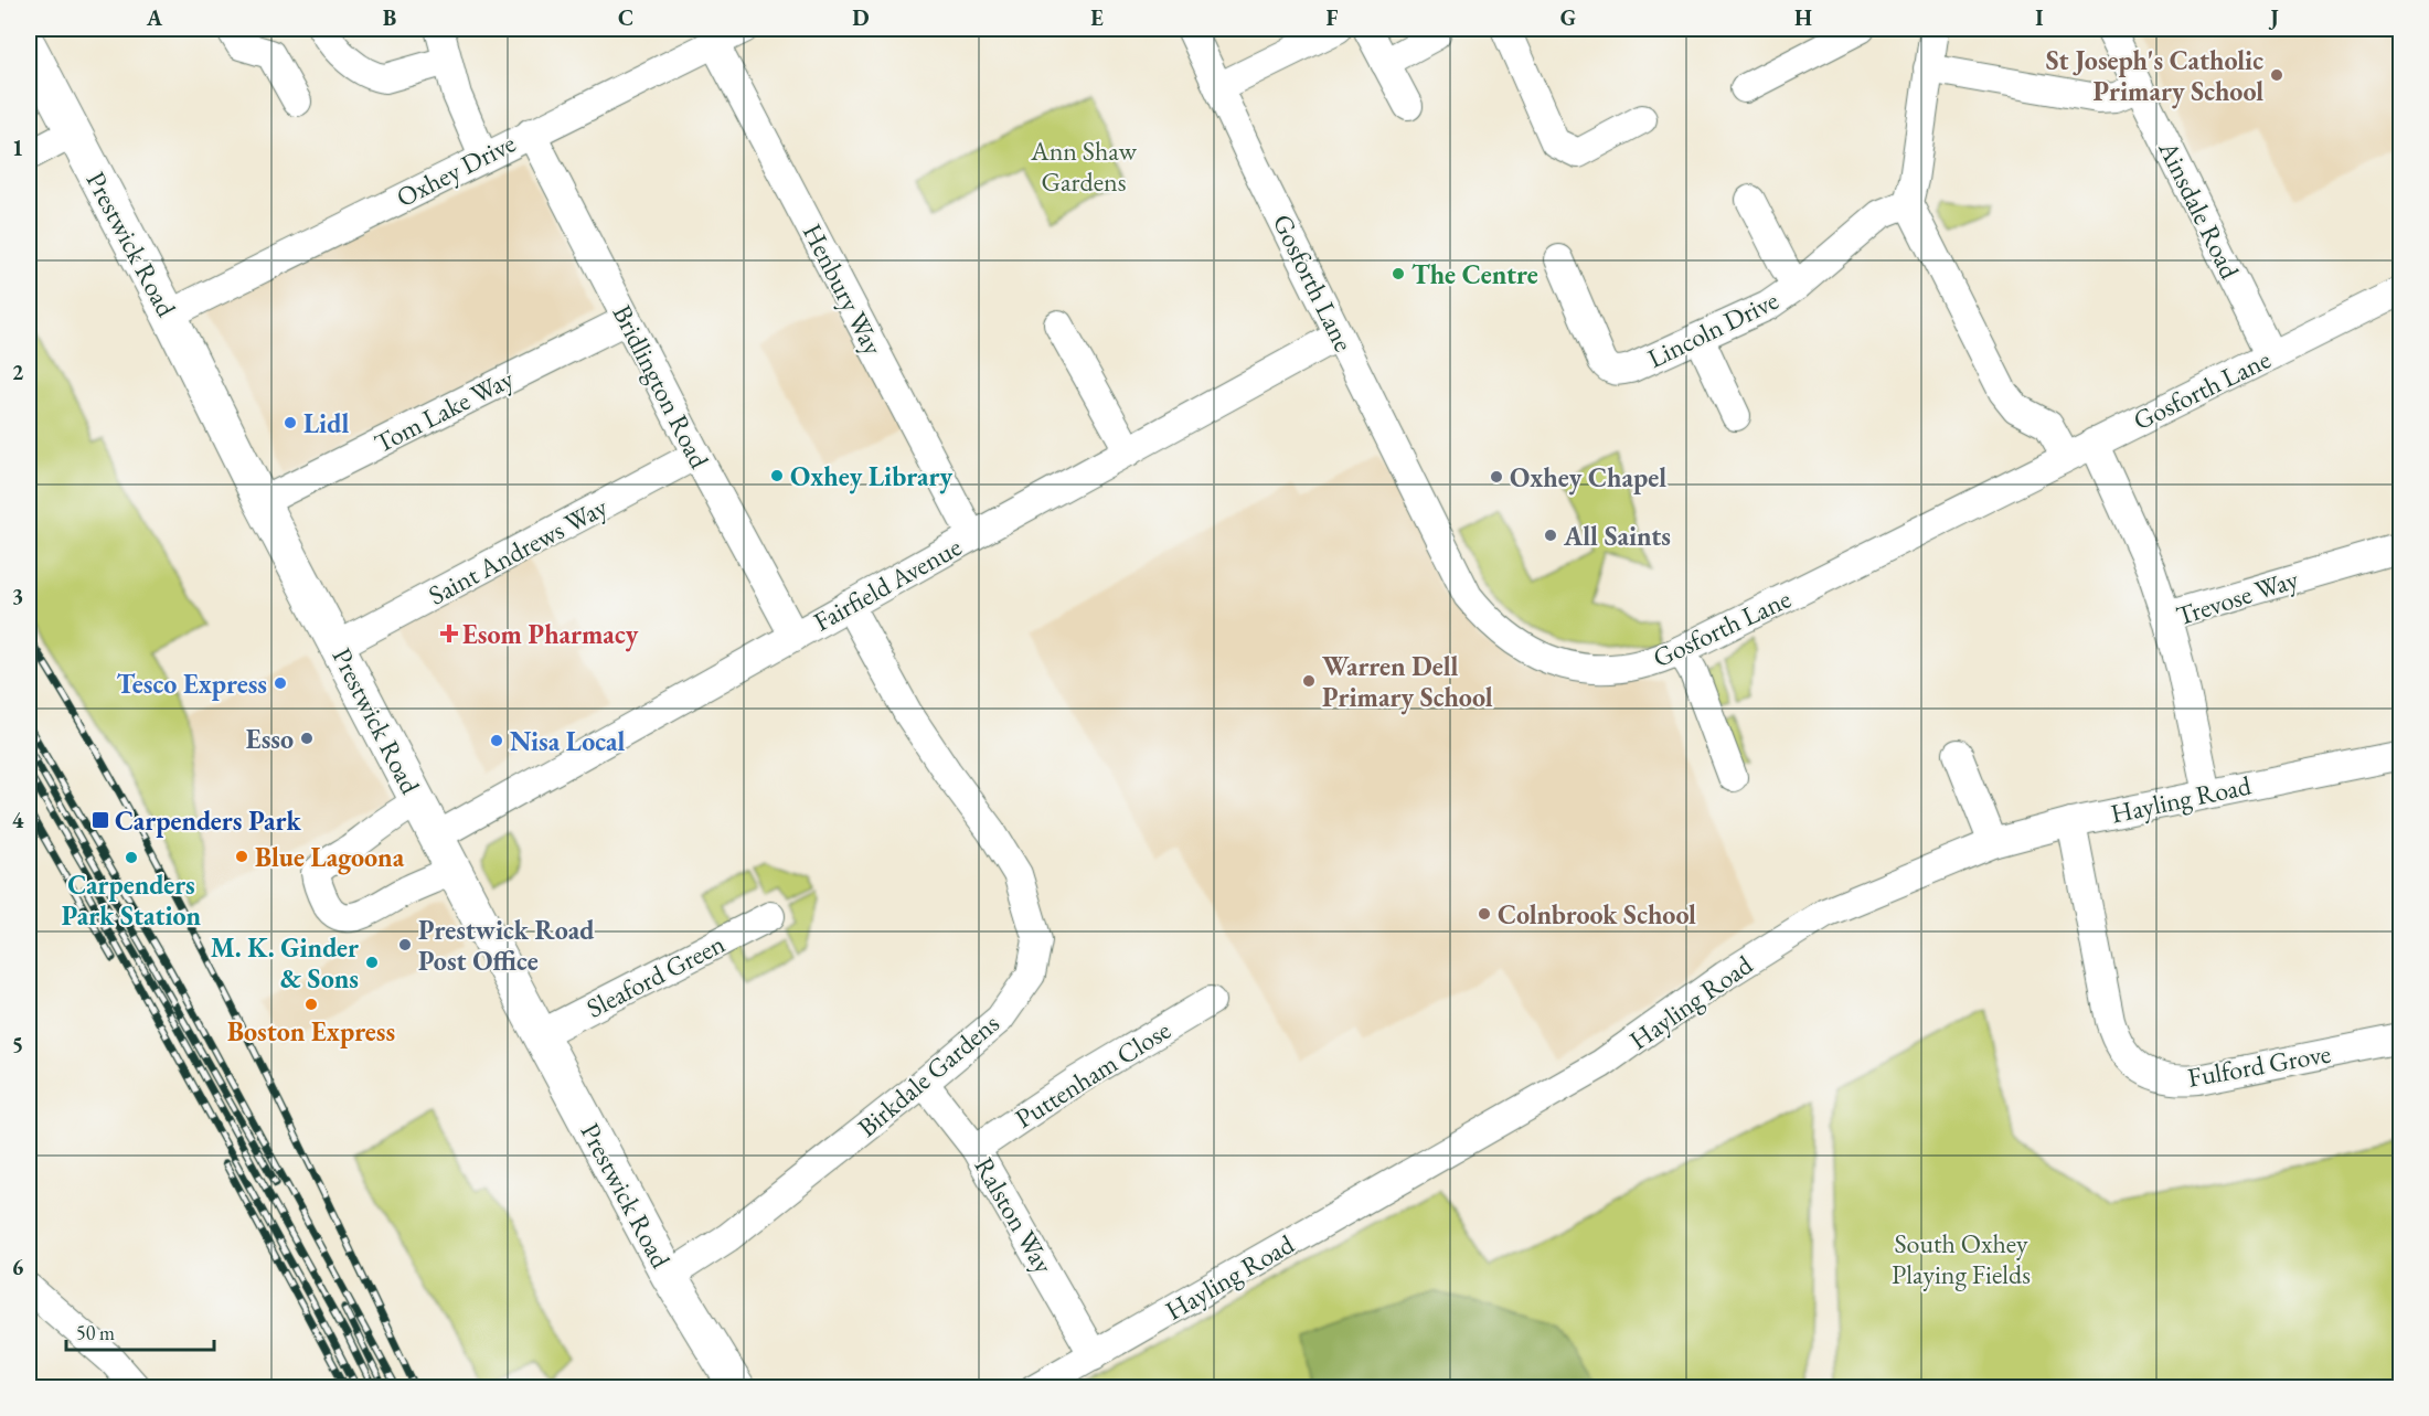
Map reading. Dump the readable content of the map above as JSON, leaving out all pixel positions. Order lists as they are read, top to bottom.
{
  "streets": {
    "main road": ["Prestwick Road"],
    "street": [
      "Oxhey Drive",
      "Ainsdale Road",
      "Gosforth Lane",
      "Henbury Way",
      "Lincoln Drive",
      "Bridlington Road",
      "Tom Lake Way",
      "Saint Andrews Way",
      "Fairfield Avenue",
      "Trevose Way",
      "Hayling Road",
      "Sleaford Green",
      "Fulford Grove",
      "Puttenham Close",
      "Birkdale Gardens",
      "Ralston Way"
    ]
  },
  "crossings": [
    ["Oxhey Drive", "Prestwick Road"],
    ["Oxhey Drive", "Henbury Way"],
    ["Oxhey Drive", "Bridlington Road"],
    ["Ainsdale Road", "Gosforth Lane"],
    ["Prestwick Road", "Tom Lake Way"],
    ["Prestwick Road", "Saint Andrews Way"],
    ["Prestwick Road", "Fairfield Avenue"],
    ["Prestwick Road", "Sleaford Green"],
    ["Prestwick Road", "Birkdale Gardens"],
    ["Gosforth Lane", "Fairfield Avenue"],
    ["Henbury Way", "Fairfield Avenue"],
    ["Bridlington Road", "Tom Lake Way"],
    ["Bridlington Road", "Saint Andrews Way"],
    ["Bridlington Road", "Fairfield Avenue"],
    ["Fairfield Avenue", "Birkdale Gardens"],
    ["Trevose Way", "Hayling Road"],
    ["Hayling Road", "Fulford Grove"],
    ["Hayling Road", "Ralston Way"],
    ["Puttenham Close", "Ralston Way"],
    ["Birkdale Gardens", "Ralston Way"]
  ],
  "parks": ["Ann Shaw Gardens", "South Oxhey Playing Fields"],
  "places": {
    "other": [
      "St Joseph's Catholic Primary School",
      "The Centre",
      "Lidl",
      "Oxhey Library",
      "Oxhey Chapel",
      "All Saints",
      "Warren Dell Primary School",
      "Tesco Express",
      "Esso",
      "Nisa Local",
      "Blue Lagoona",
      "Carpenders Park Station",
      "Colnbrook School",
      "Prestwick Road Post Office",
      "M. K. Ginder & Sons",
      "Boston Express"
    ],
    "health": ["Esom Pharmacy"],
    "transit": ["Carpenders Park"]
  },
  "scale_bar": "50 m",
  "grid": {
    "columns": [
      "A",
      "B",
      "C",
      "D",
      "E",
      "F",
      "G",
      "H",
      "I",
      "J"
    ],
    "rows": [
      "1",
      "2",
      "3",
      "4",
      "5",
      "6"
    ]
  }
}
